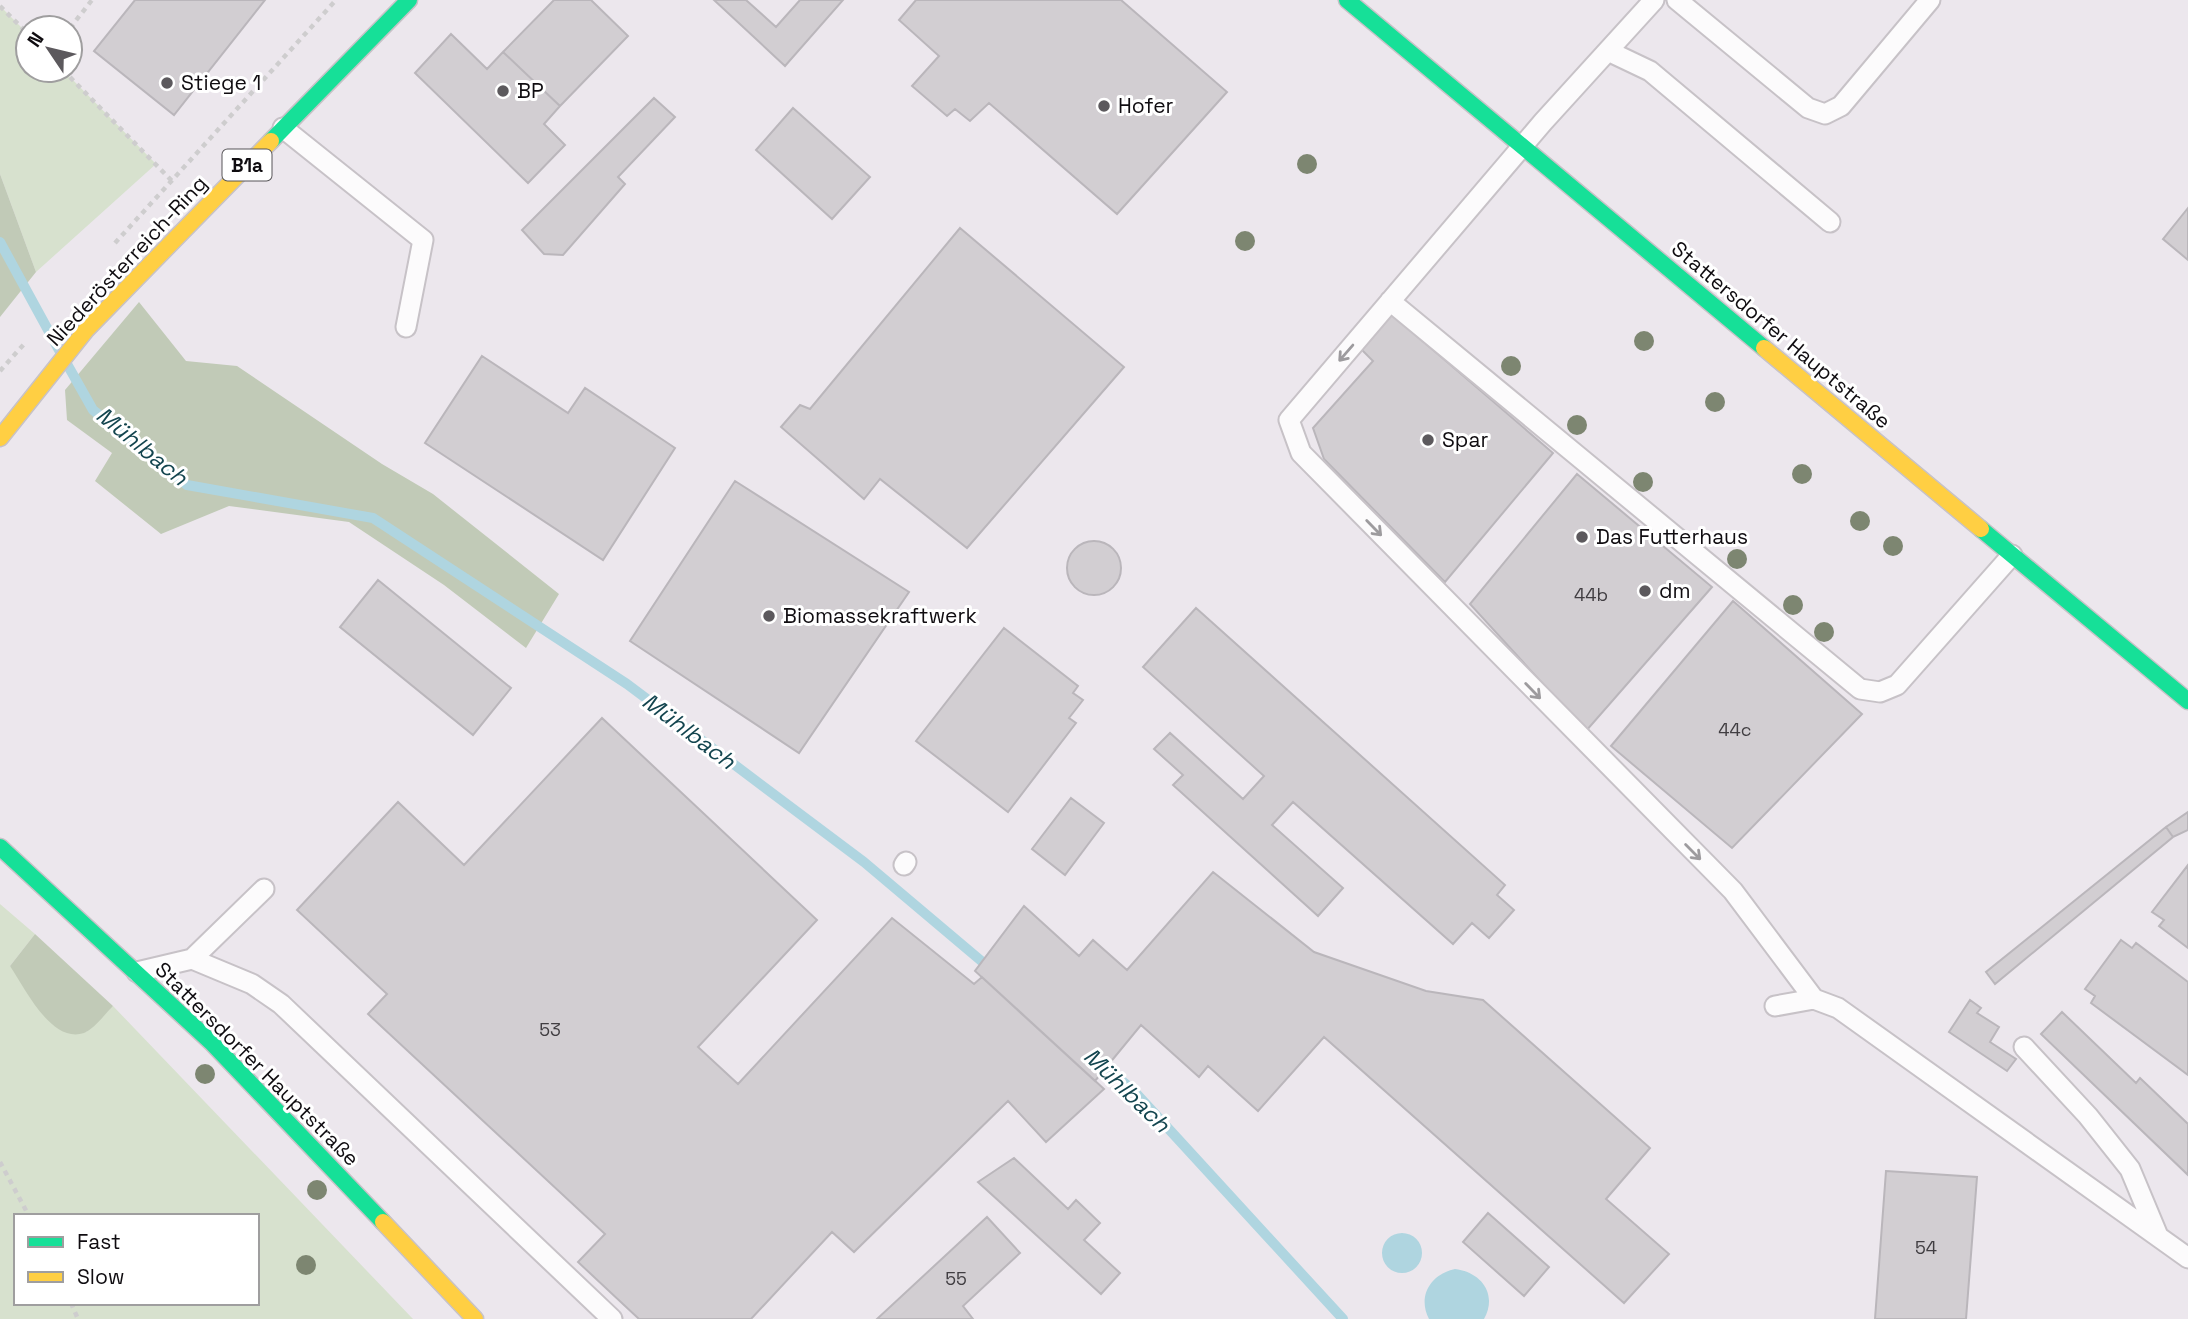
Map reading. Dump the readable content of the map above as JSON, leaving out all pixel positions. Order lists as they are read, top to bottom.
{
  "streets": {
    "main road": ["B1a", "Niederösterreich-Ring", "Stattersdorfer Hauptstraße"]
  },
  "water": ["Mühlbach"],
  "places": [
    "Stiege 1",
    "BP",
    "Hofer",
    "Spar",
    "Das Futterhaus",
    "dm",
    "Biomassekraftwerk"
  ],
  "house_numbers": [
    "44b",
    "44c",
    "53",
    "54",
    "55"
  ],
  "legend": ["Fast", "Slow"],
  "north": "top left"
}
